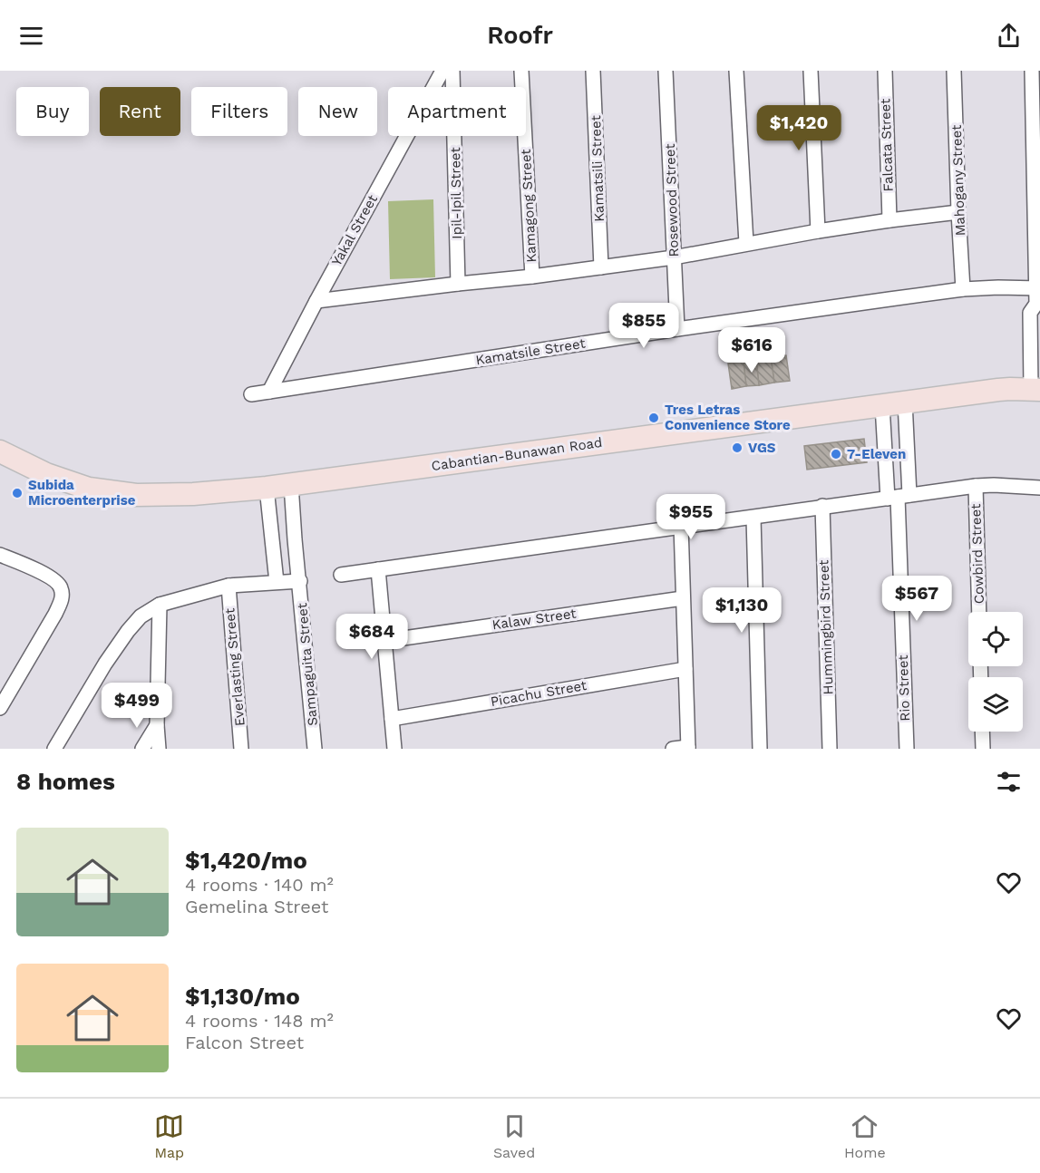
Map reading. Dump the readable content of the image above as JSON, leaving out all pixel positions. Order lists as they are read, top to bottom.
{
  "streets": {
    "main road": ["Cabantian-Bunawan Road"],
    "street": [
      "Falcata Street",
      "Kamatsili Street",
      "Mahogany Street",
      "Ipil-Ipil Street",
      "Rosewood Street",
      "Kamagong Street",
      "Yakal Street",
      "Kamatsile Street",
      "Cowbird Street",
      "Kalaw Street",
      "Hummingbird Street",
      "Sampaguita Street",
      "Everlasting Street",
      "Rio Street",
      "Picachu Street"
    ]
  },
  "crossings": [
    ["Mahogany Street", "Kamatsile Street"],
    ["Rosewood Street", "Kamatsile Street"],
    ["Yakal Street", "Kamatsile Street"],
    ["Cabantian-Bunawan Road", "Sampaguita Street"]
  ],
  "places": [
    "Tres Letras Convenience Store",
    "VGS",
    "7-Eleven",
    "Subida Microenterprise"
  ],
  "page": {
    "header": "Roofr",
    "chip": [
      "Buy",
      "Rent",
      "Filters",
      "New",
      "Apartment"
    ],
    "price": [
      "$1,420",
      "$855",
      "$616",
      "$955",
      "$567",
      "$1,130",
      "$684",
      "$499"
    ],
    "heading": "8 homes",
    "list": [
      {
        "name": "$1,420/mo",
        "note": "4 rooms · 140 m² · Gemelina Street"
      },
      {
        "name": "$1,130/mo",
        "note": "4 rooms · 148 m² · Falcon Street"
      }
    ],
    "tabs": ["Map", "Saved", "Home"]
  }
}
